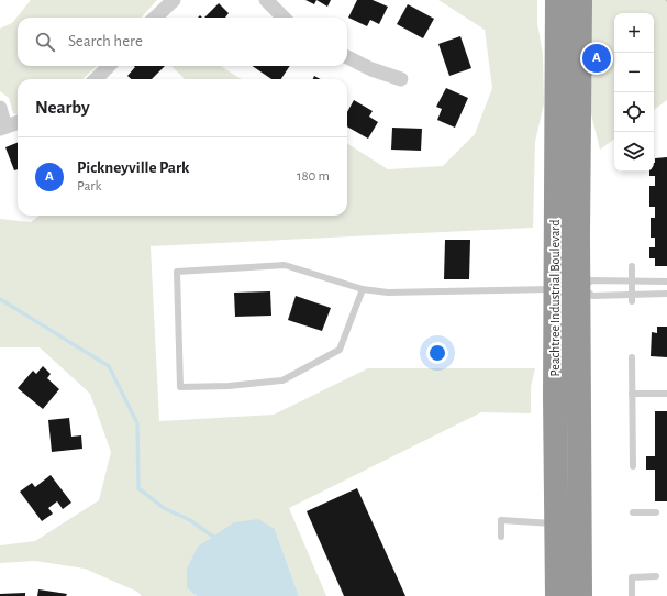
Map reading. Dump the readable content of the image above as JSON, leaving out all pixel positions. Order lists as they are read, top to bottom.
{
  "streets": {
    "highway": ["Peachtree Industrial Boulevard"]
  },
  "page": {
    "map_buttons": ["+", "−"],
    "search": "Search here",
    "pins": "A",
    "heading": "Nearby",
    "list": [
      {
        "mark": "A",
        "name": "Pickneyville Park",
        "note": "Park",
        "value": "180 m"
      }
    ]
  }
}
